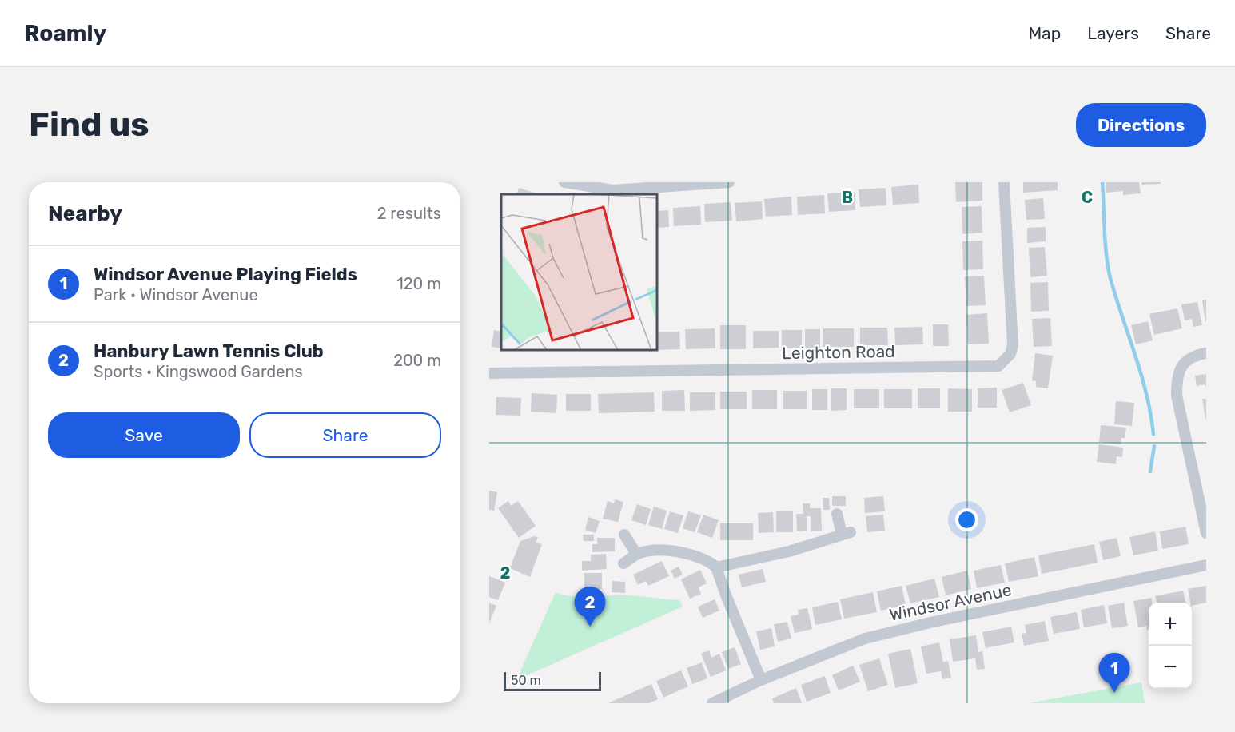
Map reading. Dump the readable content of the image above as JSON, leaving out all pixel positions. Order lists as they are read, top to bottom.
{
  "streets": {
    "street": ["Leighton Road", "Windsor Avenue"]
  },
  "scale_bar": "50 m",
  "page": {
    "header": "Roamly",
    "nav": ["Map", "Layers", "Share"],
    "buttons": [
      "Directions",
      ["Save", "Share"]
    ],
    "title": "Find us",
    "heading": ["Nearby", "2 results"],
    "list": [
      {
        "mark": "1",
        "name": "Windsor Avenue Playing Fields",
        "note": "Park · Windsor Avenue",
        "value": "120 m"
      },
      {
        "mark": "2",
        "name": "Hanbury Lawn Tennis Club",
        "note": "Sports · Kingswood Gardens",
        "value": "200 m"
      }
    ],
    "pins": ["2", "1"],
    "map_buttons": ["+", "−"],
    "scale": "50 m"
  },
  "grid": {
    "columns": ["B", "C"],
    "rows": ["2"]
  }
}
